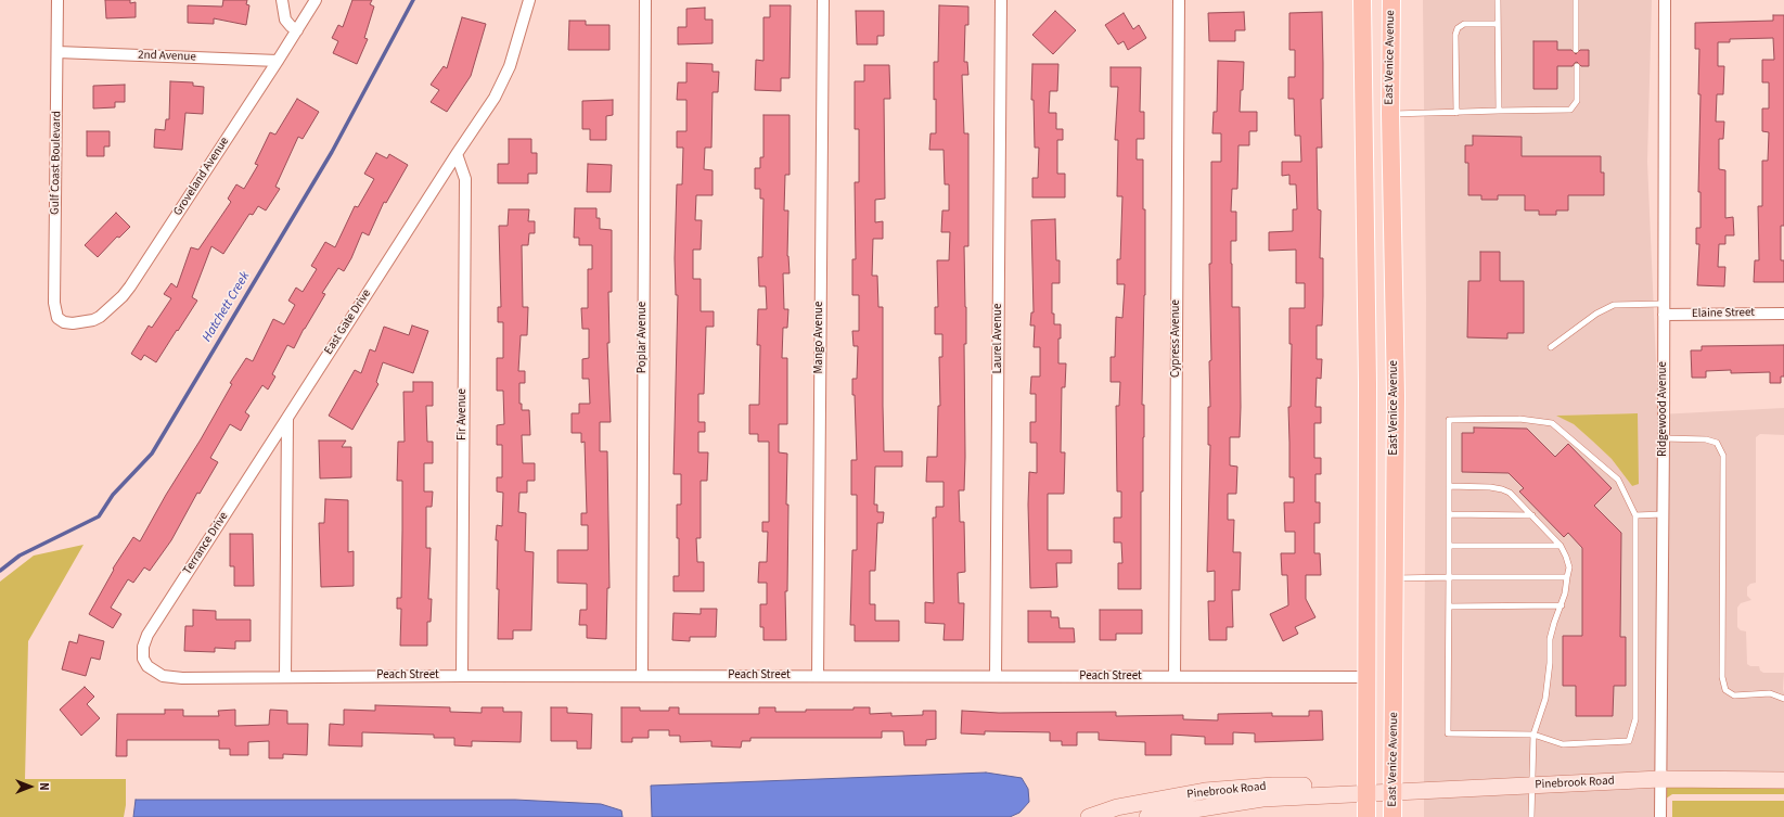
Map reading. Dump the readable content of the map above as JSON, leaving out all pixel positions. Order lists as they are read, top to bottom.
{
  "streets": {
    "main road": ["East Venice Avenue"],
    "street": [
      "2nd Avenue",
      "Gulf Coast Boulevard",
      "Groveland Avenue",
      "Elaine Street",
      "East Gate Drive",
      "Poplar Avenue",
      "Mango Avenue",
      "Laurel Avenue",
      "Cypress Avenue",
      "Ridgewood Avenue",
      "Fir Avenue",
      "Terrance Drive",
      "Peach Street",
      "Pinebrook Road"
    ]
  },
  "crossings": [
    ["2nd Avenue", "Gulf Coast Boulevard"],
    ["2nd Avenue", "Groveland Avenue"],
    ["East Venice Avenue", "Pinebrook Road"],
    ["Gulf Coast Boulevard", "Groveland Avenue"],
    ["Elaine Street", "Ridgewood Avenue"],
    ["East Gate Drive", "Fir Avenue"],
    ["East Gate Drive", "Terrance Drive"],
    ["Poplar Avenue", "Peach Street"],
    ["Mango Avenue", "Peach Street"],
    ["Laurel Avenue", "Peach Street"],
    ["Cypress Avenue", "Peach Street"],
    ["Ridgewood Avenue", "Pinebrook Road"],
    ["Fir Avenue", "Peach Street"],
    ["Terrance Drive", "Peach Street"]
  ],
  "water": ["Hatchett Creek"],
  "north": "right"
}
